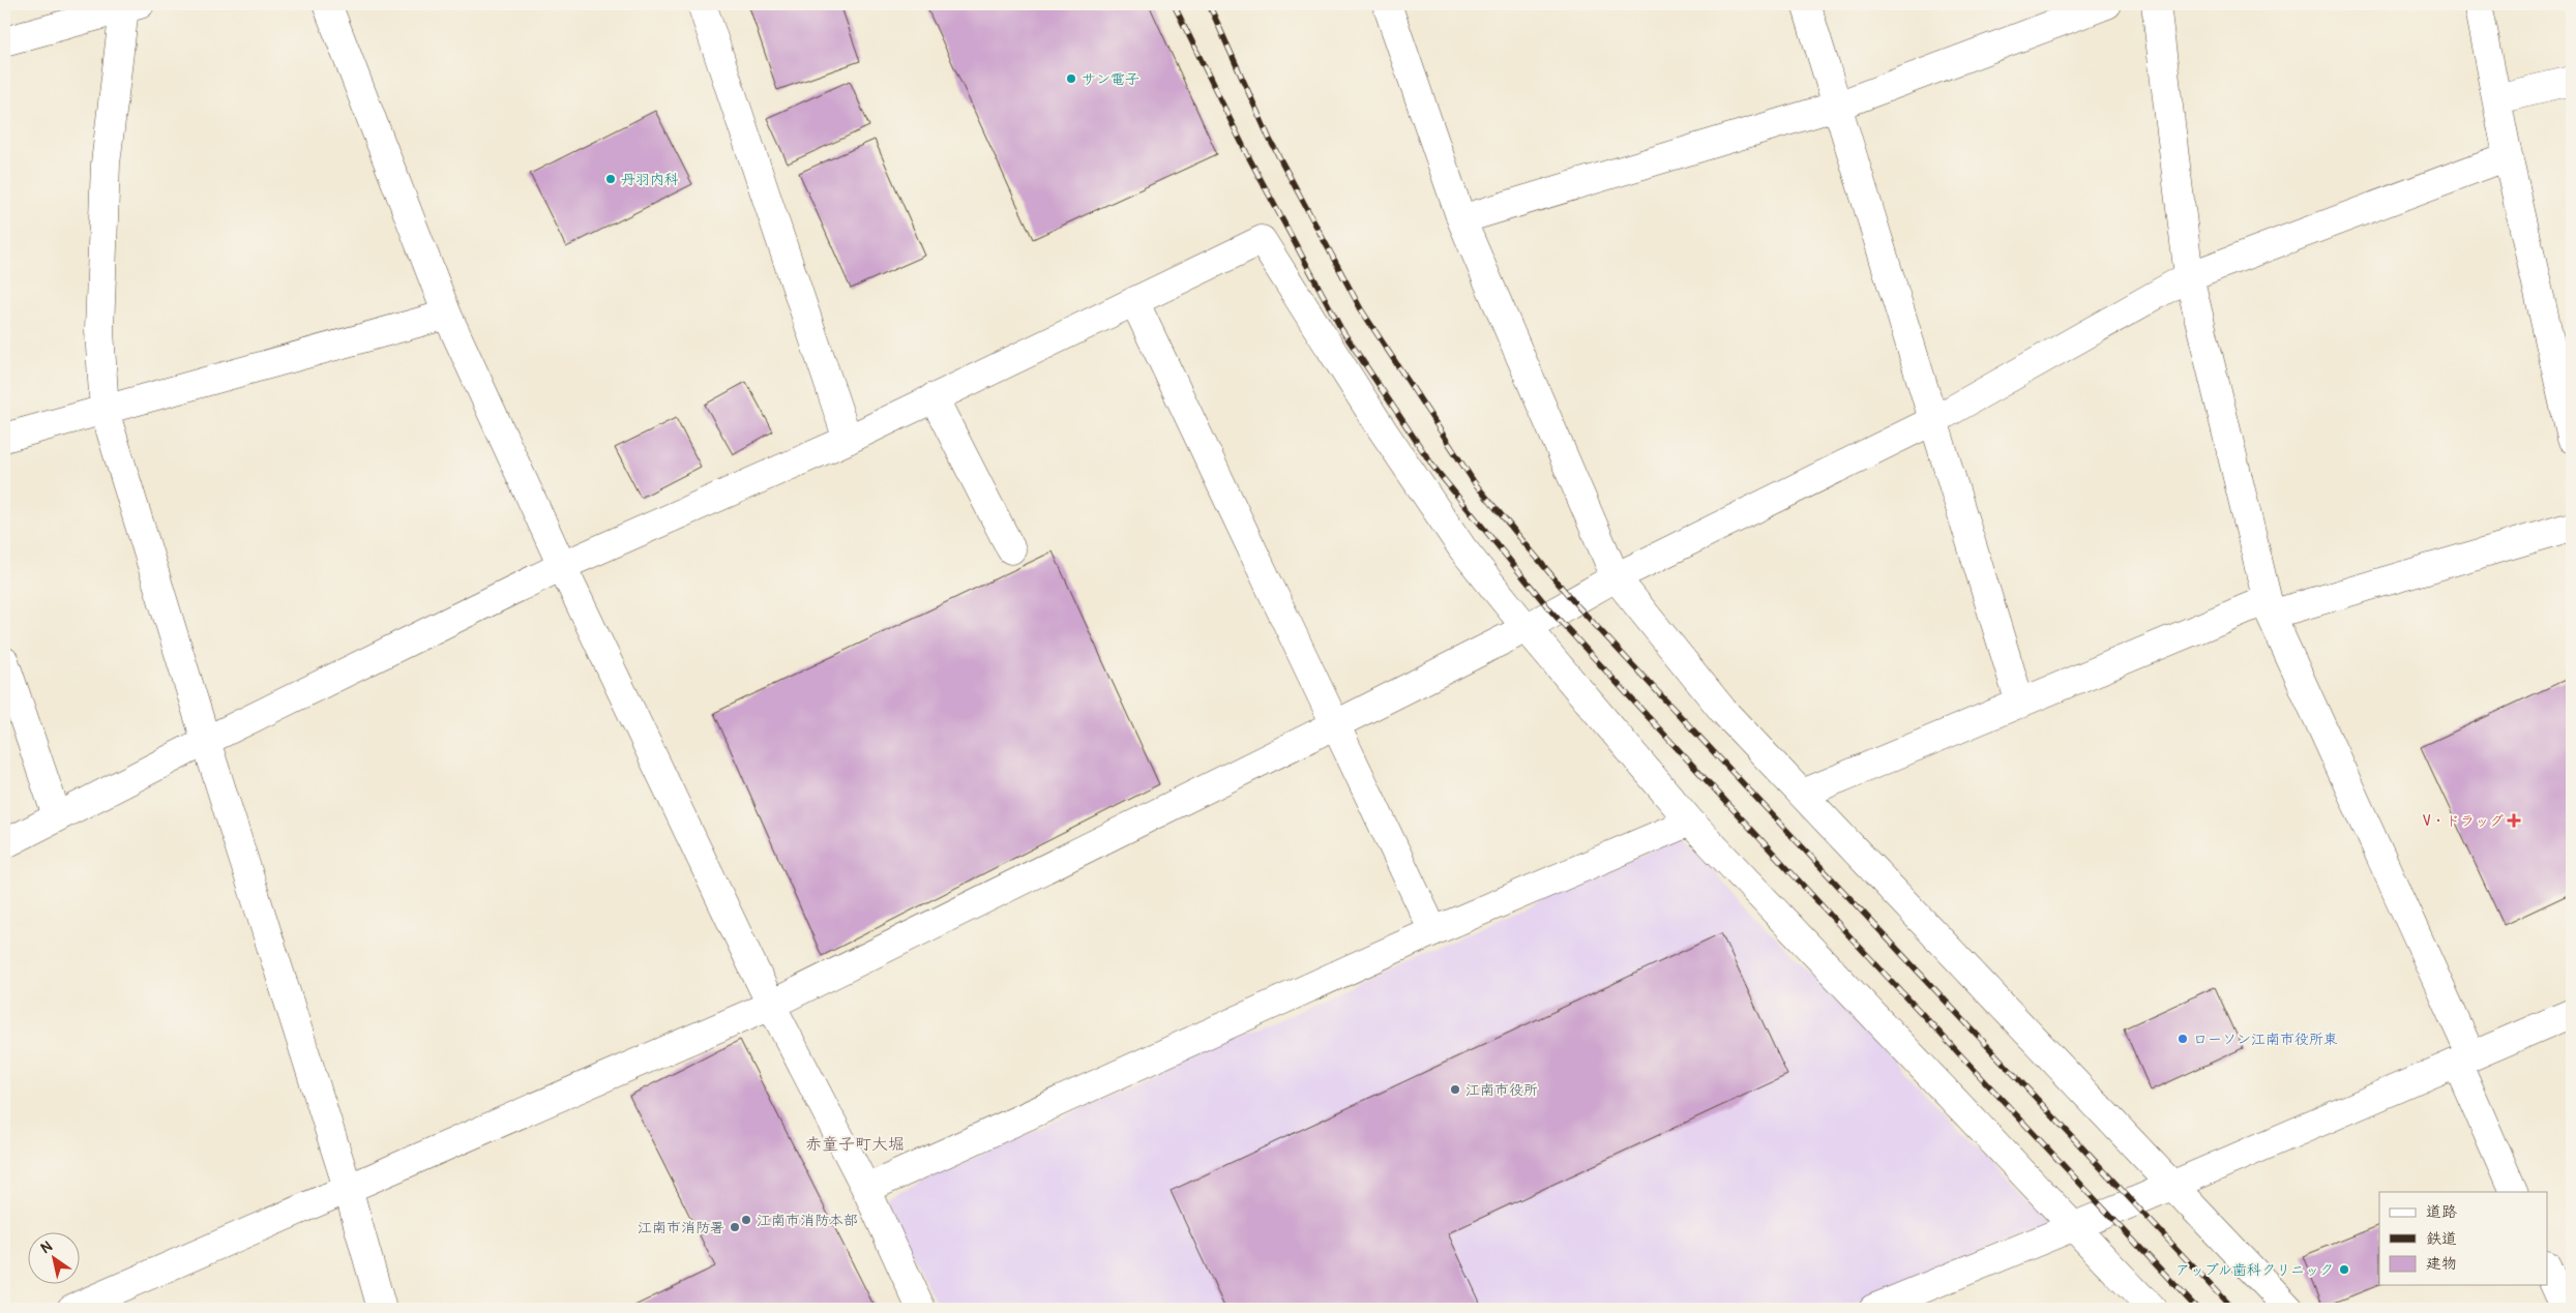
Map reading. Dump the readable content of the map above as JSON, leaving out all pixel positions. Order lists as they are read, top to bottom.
{
  "districts": ["赤童子町大堀"],
  "places": {
    "other": [
      "サン電子",
      "丹羽内科",
      "ローソン江南市役所東",
      "江南市役所",
      "江南市消防本部",
      "江南市消防署",
      "アップル歯科クリニック"
    ],
    "health": ["V・ドラッグ"]
  },
  "legend": ["道路", "鉄道", "建物"],
  "north": "top left"
}
